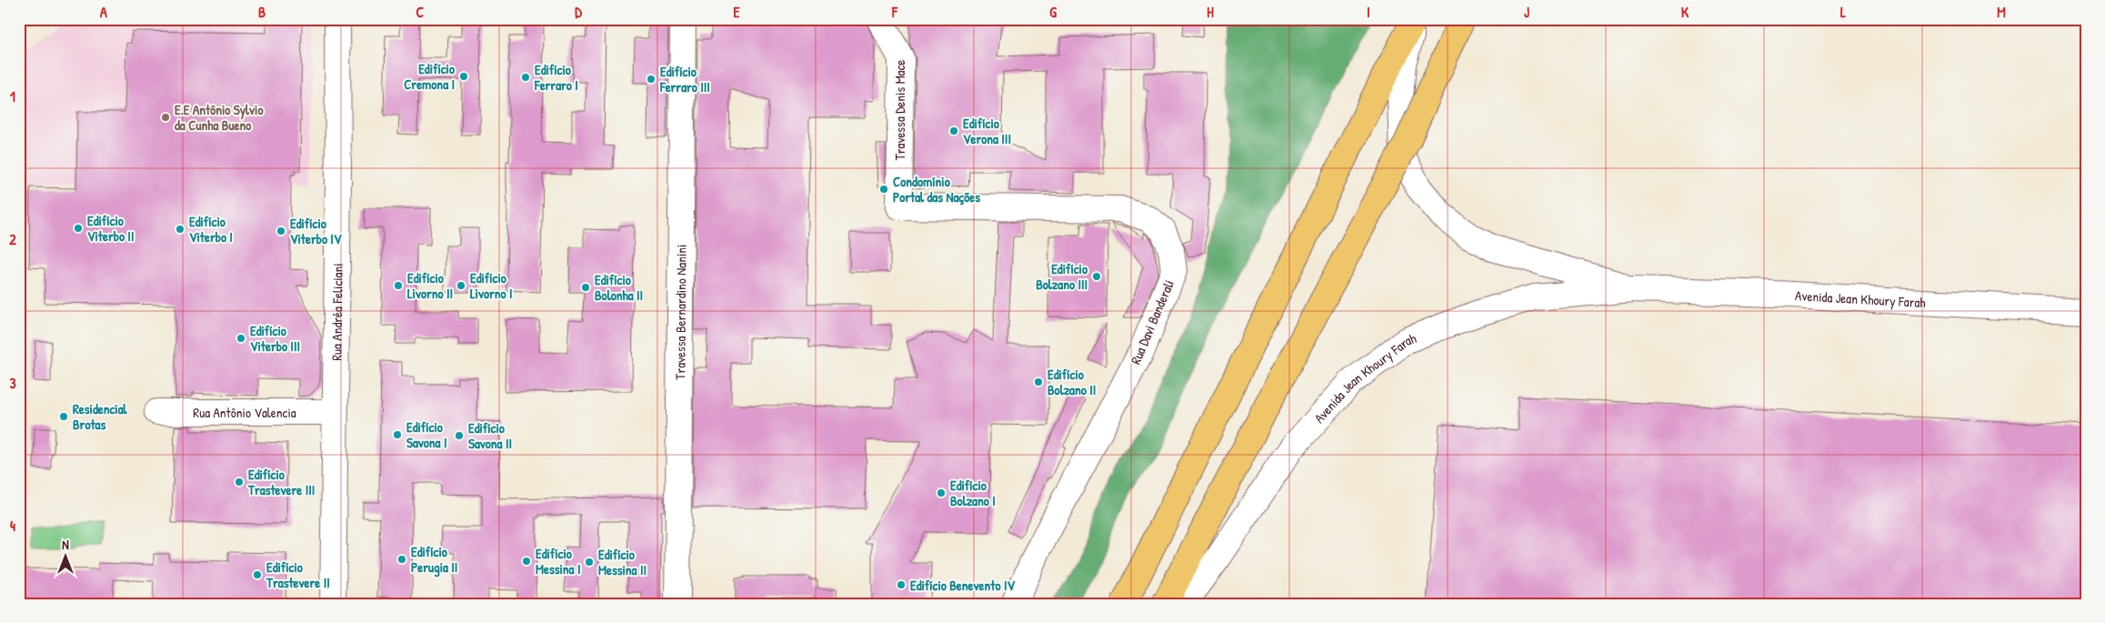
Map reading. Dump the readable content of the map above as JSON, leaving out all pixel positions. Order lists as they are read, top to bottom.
{
  "streets": {
    "street": [
      "Travessa Denis Mace",
      "Avenida Jean Khoury Farah",
      "Rua Andréa Feliciani",
      "Travessa Bernardino Nanini",
      "Rua Davi Banderali",
      "Rua Antônio Valencia"
    ]
  },
  "crossings": [
    ["Travessa Denis Mace", "Rua Davi Banderali"],
    ["Rua Andréa Feliciani", "Rua Antônio Valencia"]
  ],
  "places": [
    "Edifício Cremona I",
    "Edifício Ferraro I",
    "Edifício Ferraro III",
    "E.E Antônio Sylvio da Cunha Bueno",
    "Edifício Verona III",
    "Condomínio Portal das Nações",
    "Edifício Viterbo II",
    "Edifício Viterbo I",
    "Edifício Viterbo IV",
    "Edifício Bolzano III",
    "Edifício Livorno II",
    "Edifício Livorno I",
    "Edifício Bolonha II",
    "Edifício Viterbo III",
    "Edifício Bolzano II",
    "Residencial Brotas",
    "Edifício Savona I",
    "Edifício Savona II",
    "Edifício Trastevere III",
    "Edifício Bolzano I",
    "Edifício Perugia II",
    "Edifício Messina I",
    "Edifício Messina II",
    "Edifício Trastevere II",
    "Edifício Benevento IV"
  ],
  "north": "top",
  "grid": {
    "columns": [
      "A",
      "B",
      "C",
      "D",
      "E",
      "F",
      "G",
      "H",
      "I",
      "J",
      "K",
      "L",
      "M"
    ],
    "rows": [
      "1",
      "2",
      "3",
      "4"
    ]
  }
}
